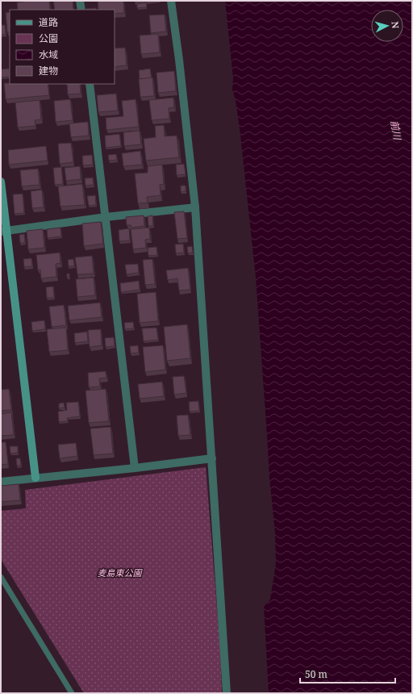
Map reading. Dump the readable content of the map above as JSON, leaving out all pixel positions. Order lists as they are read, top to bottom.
{
  "water": ["前川"],
  "parks": ["麦島東公園"],
  "legend": [
    "道路",
    "公園",
    "水域",
    "建物"
  ],
  "scale_bar": "50 m",
  "north": "right"
}
